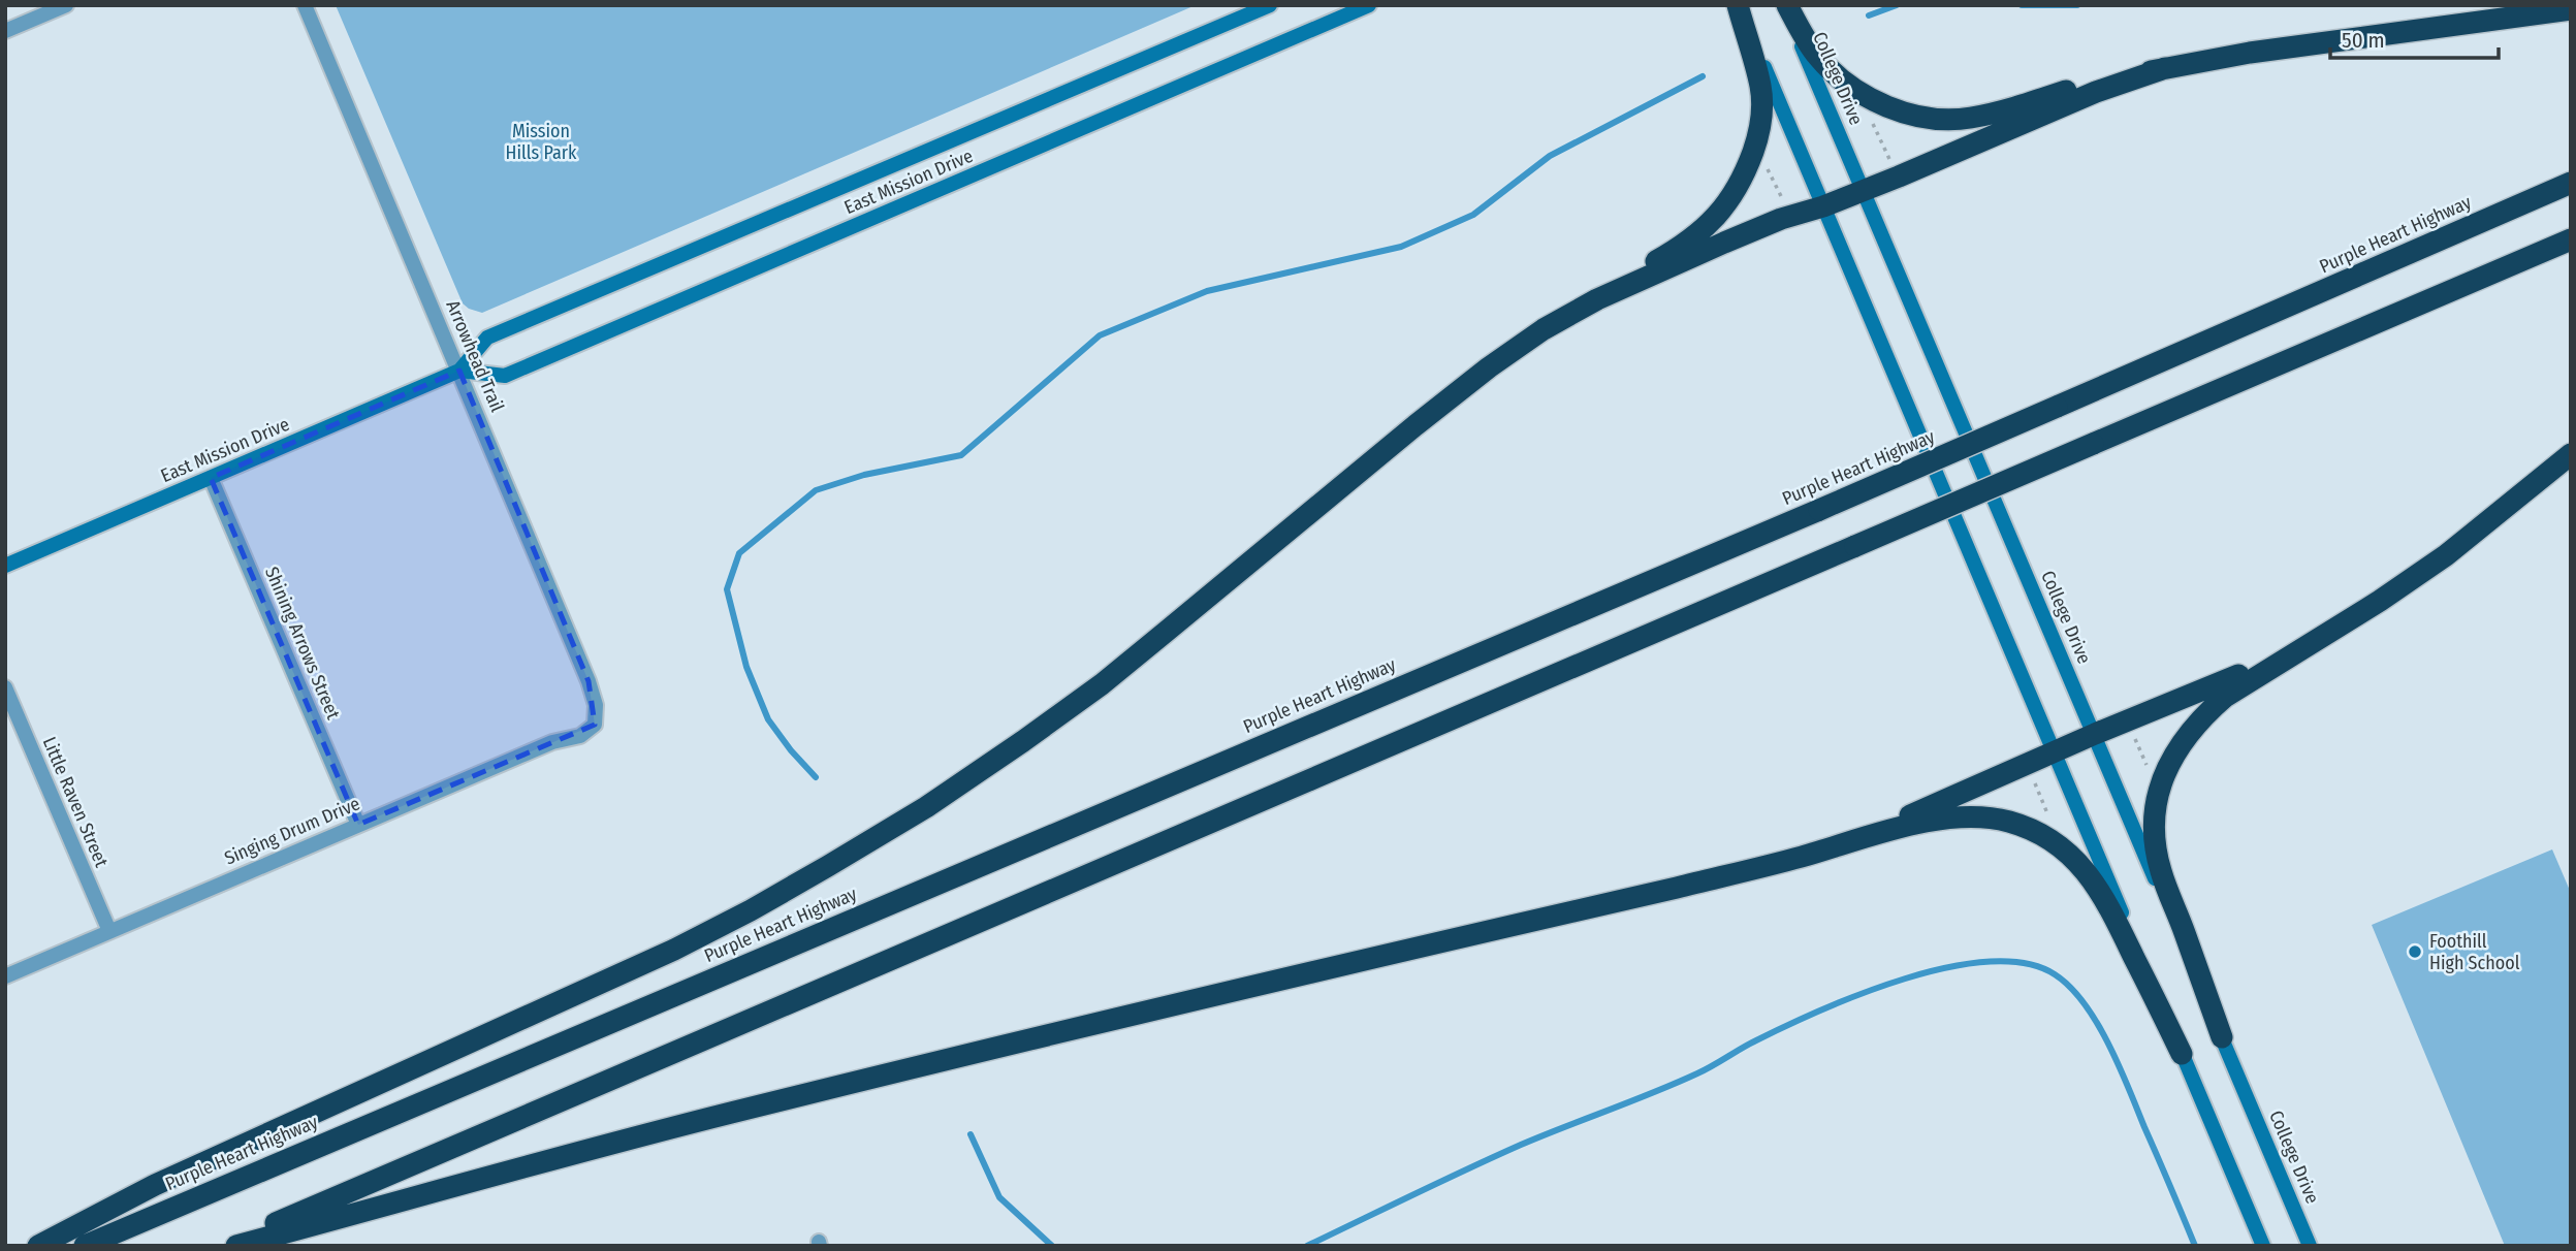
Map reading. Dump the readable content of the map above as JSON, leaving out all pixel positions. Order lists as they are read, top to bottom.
{
  "streets": {
    "highway": ["Purple Heart Highway"],
    "main road": ["College Drive", "East Mission Drive"],
    "street": [
      "Arrowhead Trail",
      "Shining Arrows Street",
      "Little Raven Street",
      "Singing Drum Drive"
    ]
  },
  "crossings": [
    ["East Mission Drive", "Arrowhead Trail"],
    ["East Mission Drive", "Shining Arrows Street"],
    ["Arrowhead Trail", "Singing Drum Drive"],
    ["Shining Arrows Street", "Singing Drum Drive"],
    ["Little Raven Street", "Singing Drum Drive"]
  ],
  "parks": ["Mission Hills Park"],
  "places": ["Foothill High School"],
  "scale_bar": "50 m"
}
